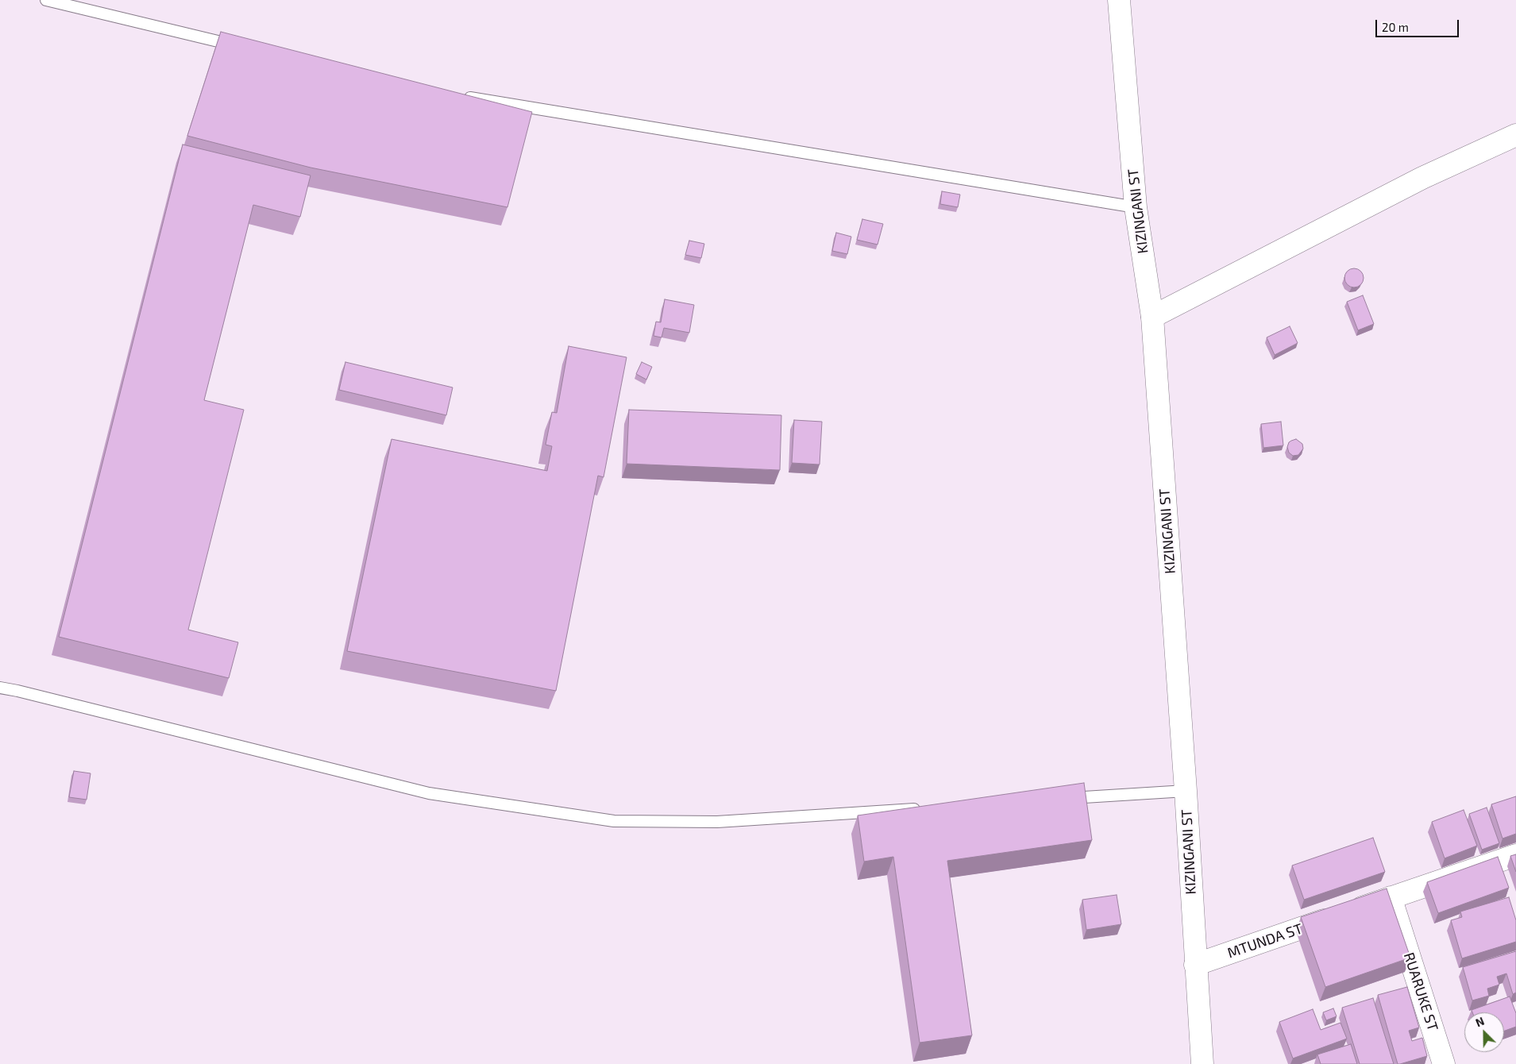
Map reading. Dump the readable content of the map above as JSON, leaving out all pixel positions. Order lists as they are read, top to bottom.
{
  "streets": {
    "street": ["KIZINGANI ST", "MTUNDA ST", "RUARUKE ST"]
  },
  "crossings": [
    ["KIZINGANI ST", "MTUNDA ST"],
    ["MTUNDA ST", "RUARUKE ST"]
  ],
  "scale_bar": "20 m",
  "north": "top left"
}
